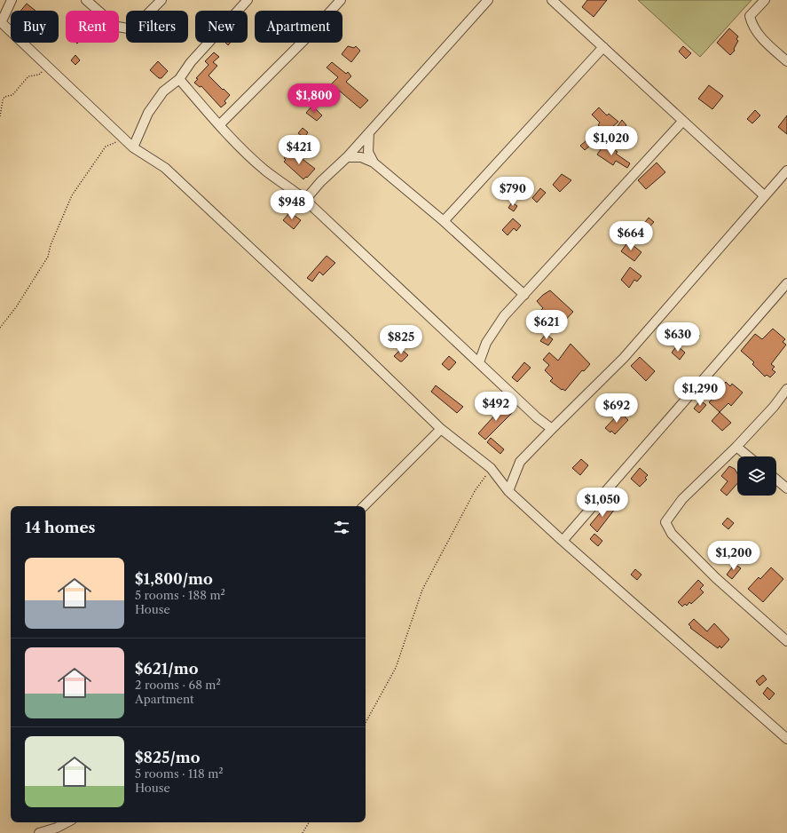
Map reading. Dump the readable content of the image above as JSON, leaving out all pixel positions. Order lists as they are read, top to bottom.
{
  "page": {
    "chip": [
      "Buy",
      "Rent",
      "Filters",
      "New",
      "Apartment"
    ],
    "price": [
      "$1,800",
      "$1,020",
      "$421",
      "$790",
      "$948",
      "$664",
      "$621",
      "$630",
      "$825",
      "$1,290",
      "$492",
      "$692",
      "$1,050",
      "$1,200"
    ],
    "heading": "14 homes",
    "list": [
      {
        "name": "$1,800/mo",
        "note": "5 rooms · 188 m² · House"
      },
      {
        "name": "$621/mo",
        "note": "2 rooms · 68 m² · Apartment"
      },
      {
        "name": "$825/mo",
        "note": "5 rooms · 118 m² · House"
      }
    ]
  }
}
